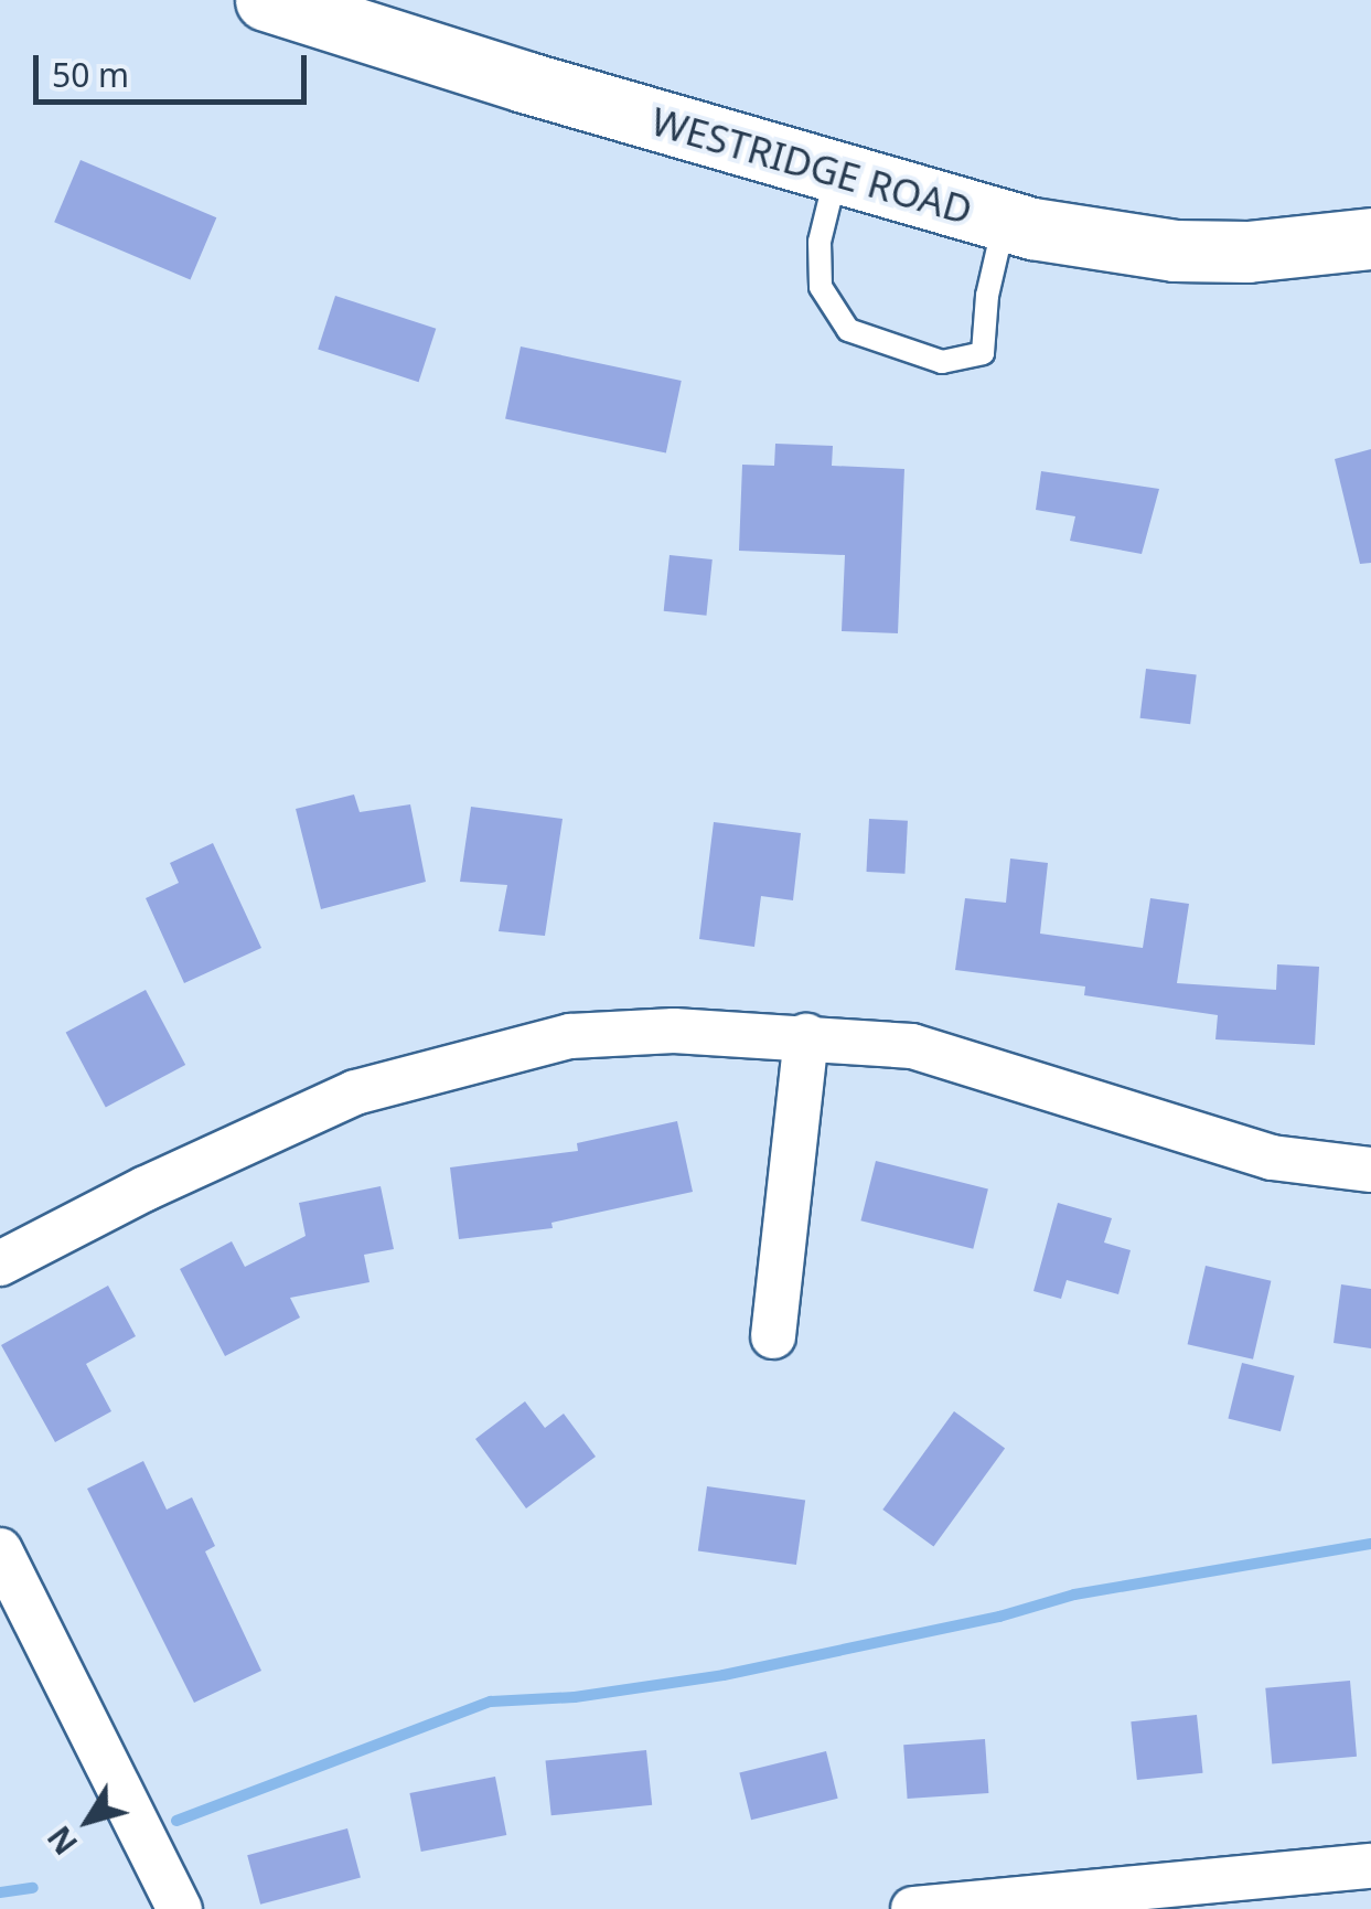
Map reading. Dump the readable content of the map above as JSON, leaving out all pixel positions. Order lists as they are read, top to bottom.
{
  "streets": {
    "main road": ["WESTRIDGE ROAD"]
  },
  "scale_bar": "50 m",
  "north": "bottom left"
}
